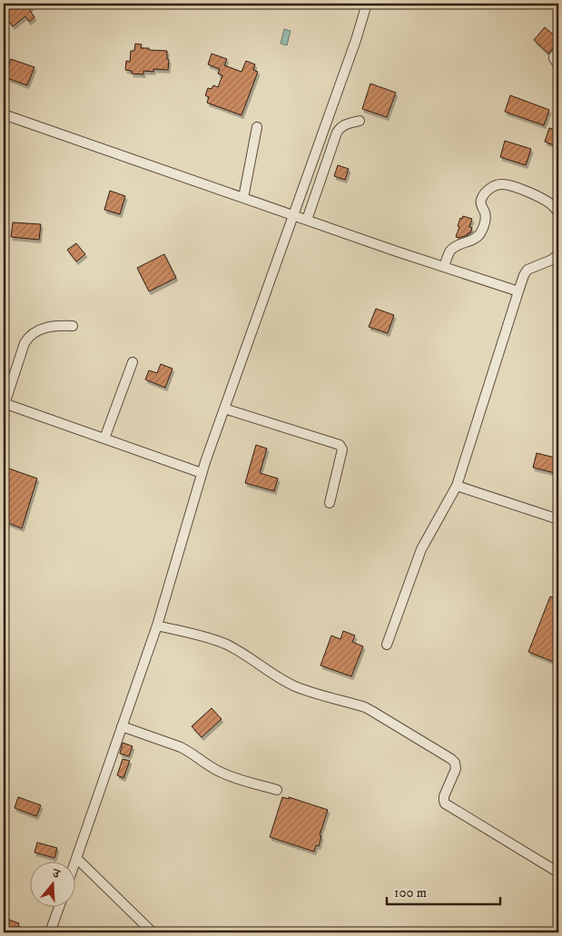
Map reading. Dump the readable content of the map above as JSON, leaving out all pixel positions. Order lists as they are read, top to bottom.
{
  "scale_bar": "100 m",
  "north": "top"
}
